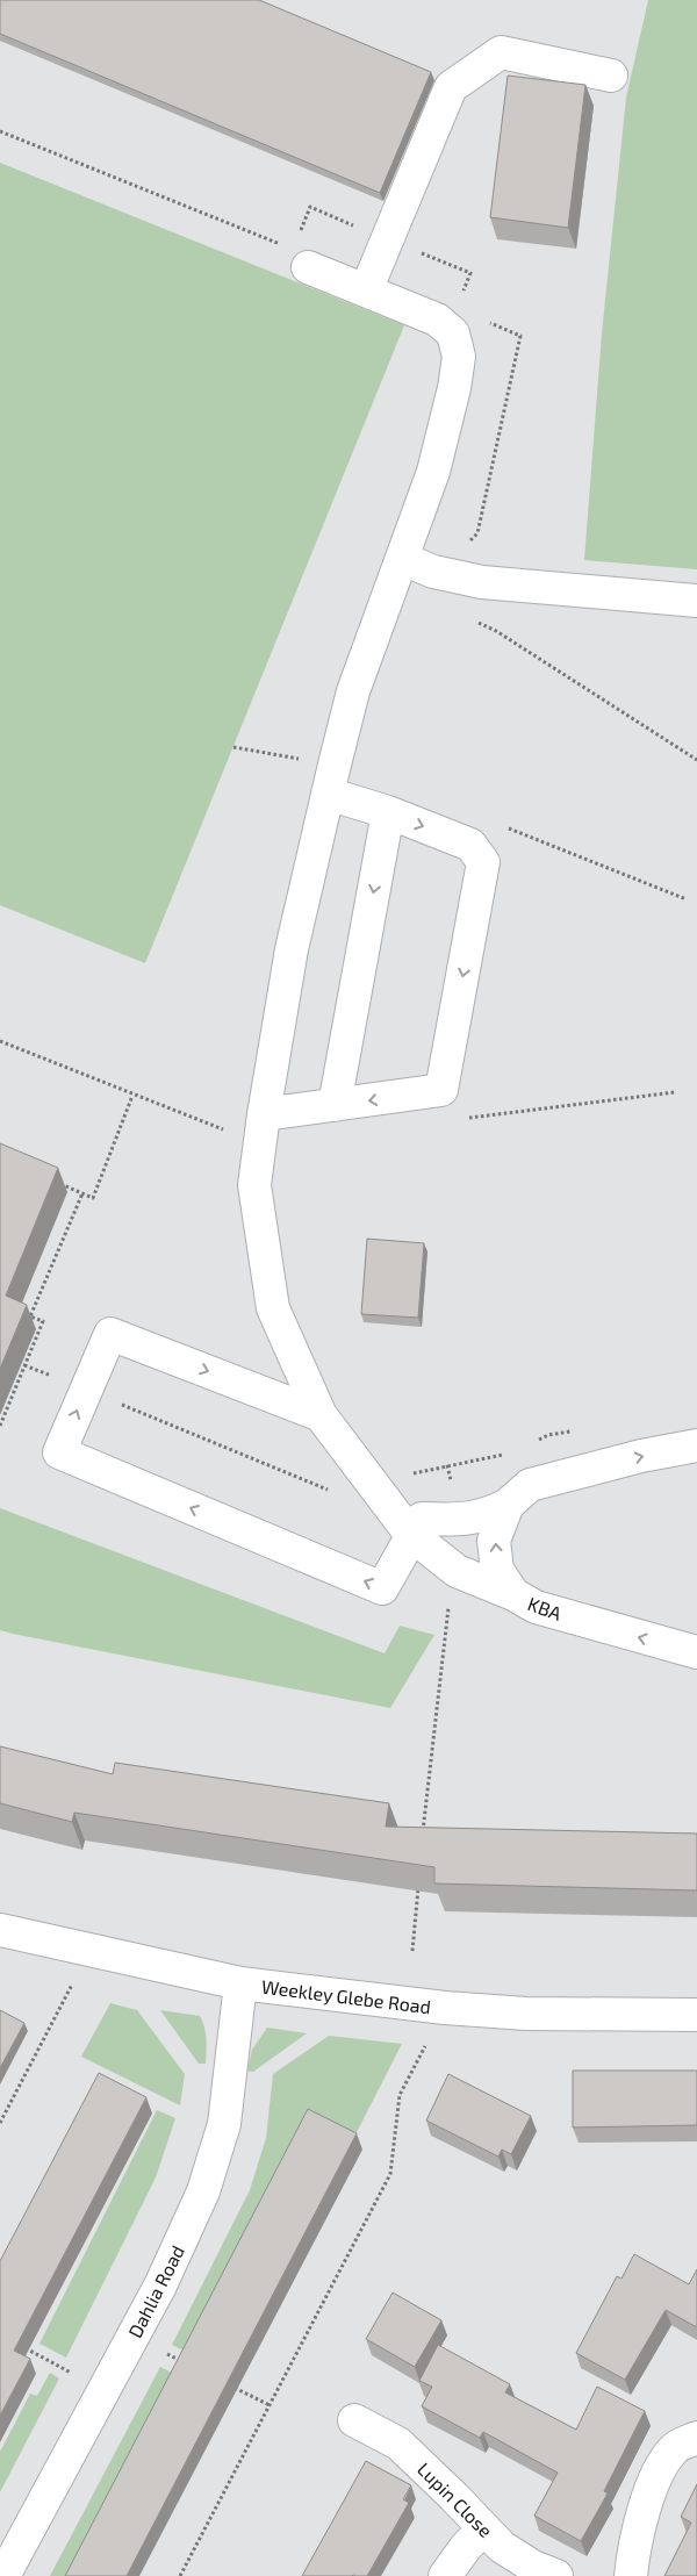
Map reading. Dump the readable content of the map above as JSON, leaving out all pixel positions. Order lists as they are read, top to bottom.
{
  "streets": {
    "street": [
      "KBA",
      "Weekley Glebe Road",
      "Dahlia Road",
      "Lupin Close"
    ]
  },
  "crossings": [
    ["Weekley Glebe Road", "Dahlia Road"]
  ]
}
